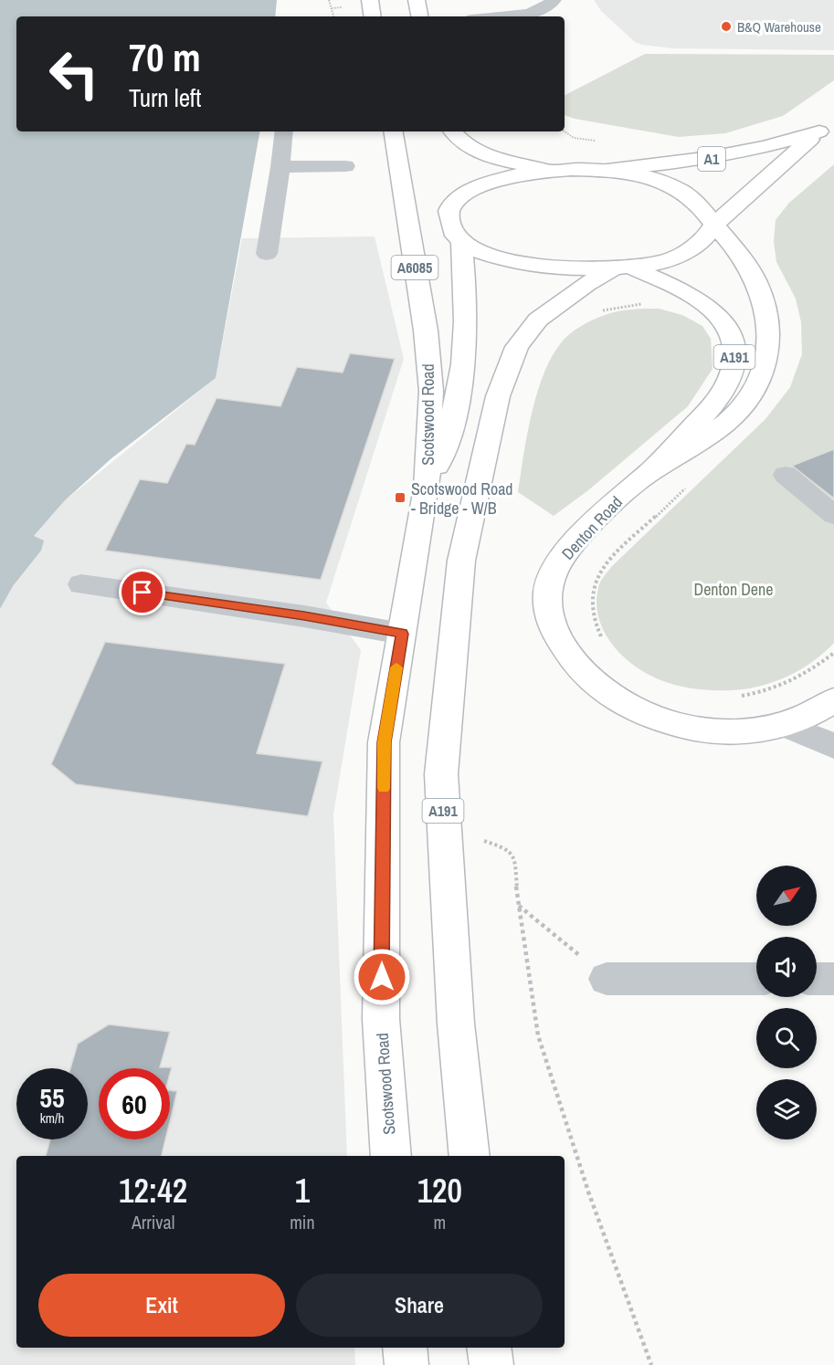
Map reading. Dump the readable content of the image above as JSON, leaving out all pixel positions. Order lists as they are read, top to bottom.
{
  "streets": {
    "main road": [
      "A1",
      "A6085",
      "A191",
      "Scotswood Road",
      "Denton Road"
    ]
  },
  "crossings": [
    ["A1", "A191"],
    ["A191", "Denton Road"]
  ],
  "parks": ["Denton Dene"],
  "places": {
    "other": ["B&Q Warehouse"],
    "transit": ["Scotswood Road - Bridge - W/B"]
  },
  "north": "top right",
  "page": {
    "turn": ["70 m", "Turn left"],
    "speed": "55 km/h",
    "limit": "60",
    "eta": [
      "12:42",
      "Arrival",
      "1",
      "min",
      "120",
      "m"
    ],
    "buttons": ["Exit", "Share"]
  }
}
